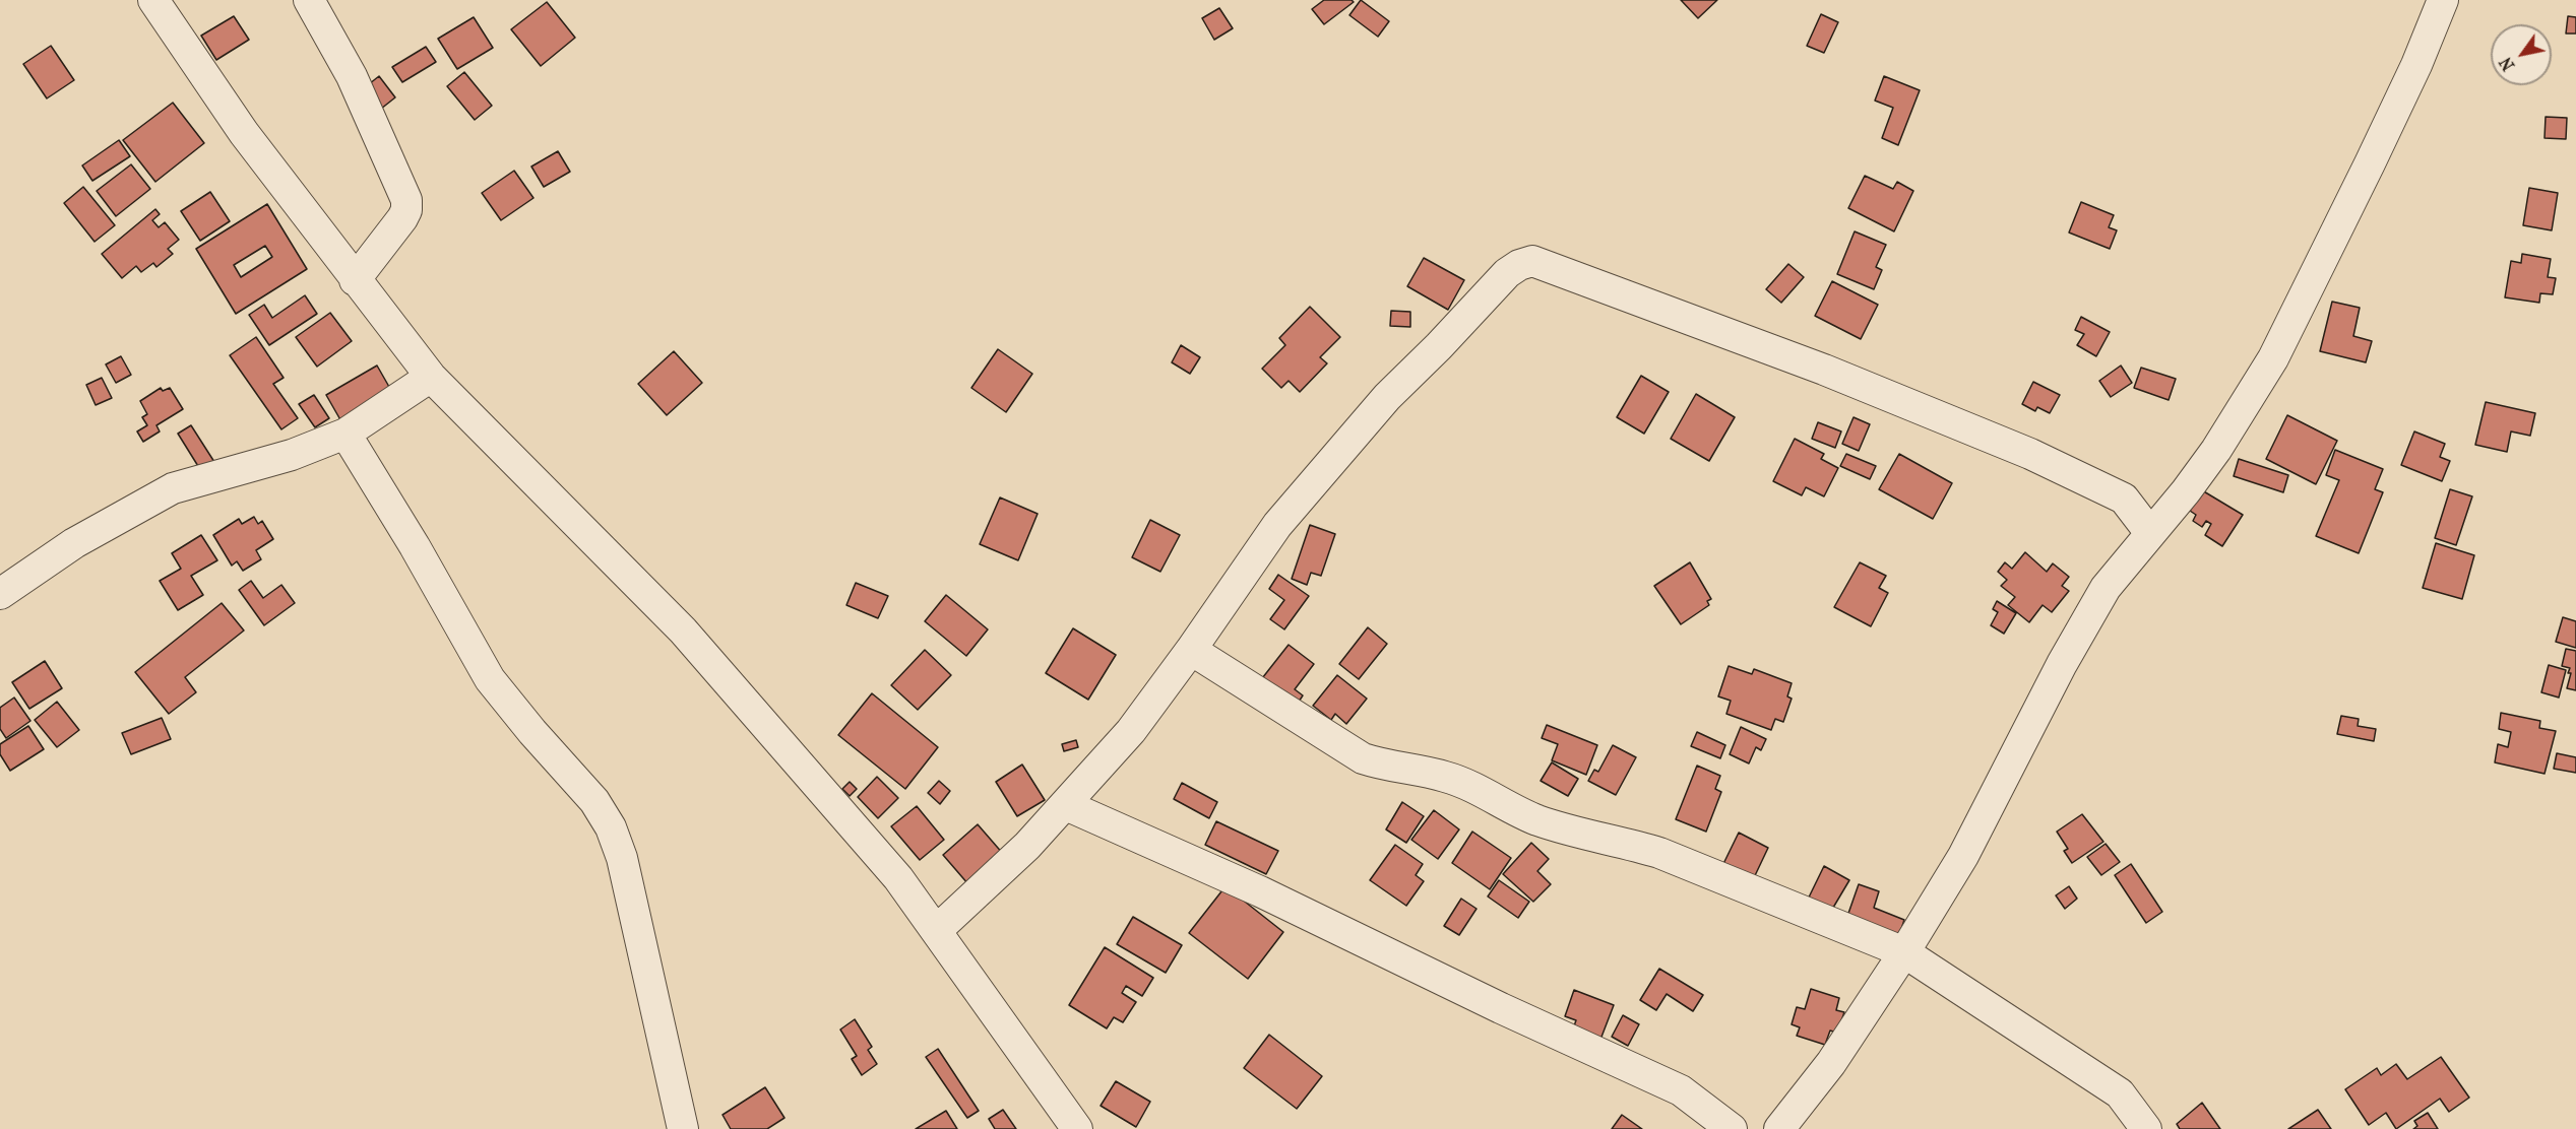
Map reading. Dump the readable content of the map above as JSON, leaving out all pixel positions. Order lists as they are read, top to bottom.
{
  "north": "bottom left"
}
